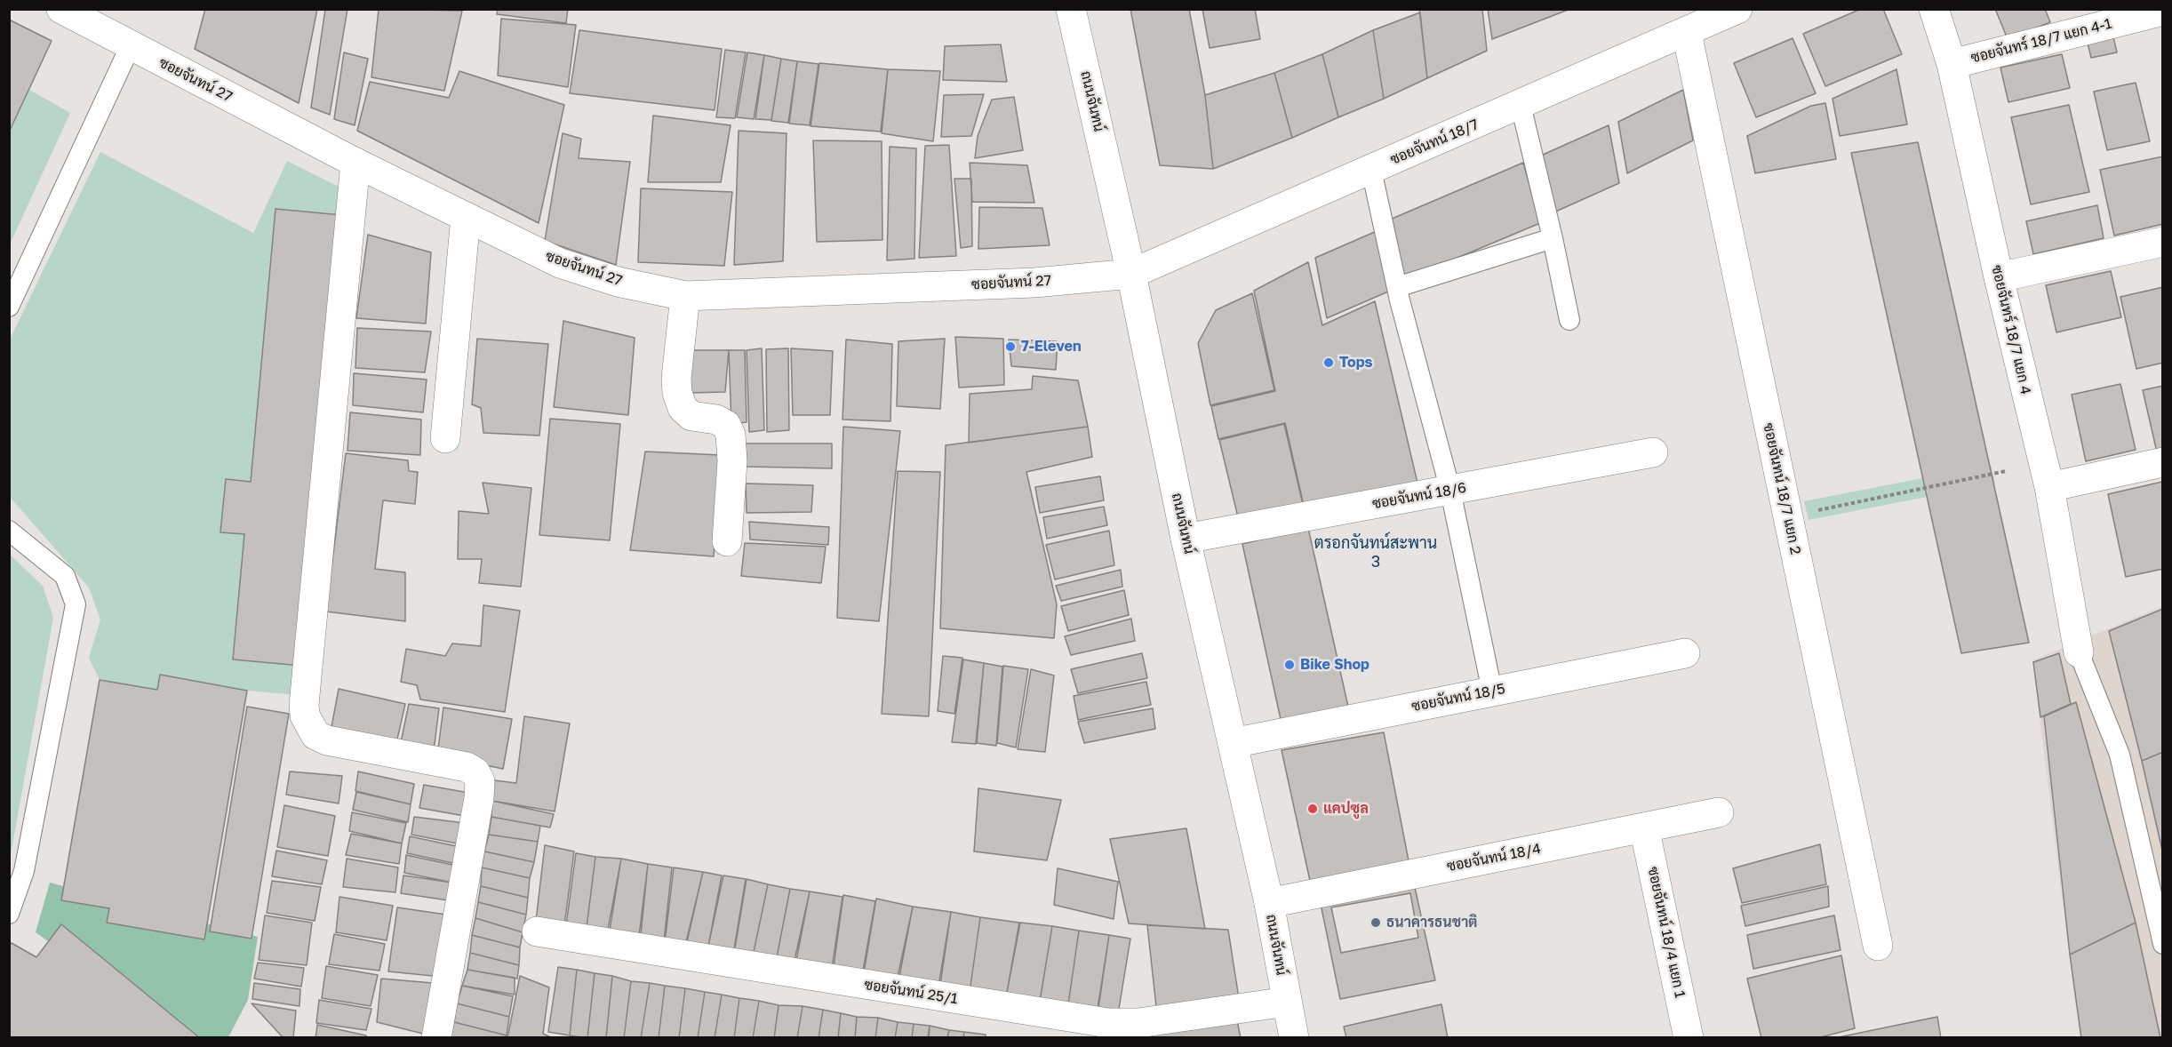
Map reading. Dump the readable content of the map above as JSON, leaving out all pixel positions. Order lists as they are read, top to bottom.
{
  "streets": {
    "street": [
      "ซอยจันทร์ 18/7 แยก 4-1",
      "ซอยจันทน์ 27",
      "ถนนจันทน์",
      "ซอยจันทน์ 18/7",
      "ซอยจันทร์ 18/7 แยก 4",
      "ซอยจันทน์ 18/7 แยก 2",
      "ซอยจันทน์ 18/6",
      "ซอยจันทน์ 18/5",
      "ซอยจันทน์ 18/4",
      "ซอยจันทน์ 18/4 แยก 1",
      "ซอยจันทน์ 25/1"
    ]
  },
  "crossings": [
    ["ซอยจันทร์ 18/7 แยก 4-1", "ซอยจันทร์ 18/7 แยก 4"],
    ["ซอยจันทน์ 27", "ถนนจันทน์"],
    ["ซอยจันทน์ 27", "ซอยจันทน์ 18/7"],
    ["ถนนจันทน์", "ซอยจันทน์ 18/7"],
    ["ถนนจันทน์", "ซอยจันทน์ 18/6"],
    ["ถนนจันทน์", "ซอยจันทน์ 18/5"],
    ["ถนนจันทน์", "ซอยจันทน์ 18/4"],
    ["ถนนจันทน์", "ซอยจันทน์ 25/1"],
    ["ซอยจันทน์ 18/7", "ซอยจันทน์ 18/7 แยก 2"],
    ["ซอยจันทน์ 18/4", "ซอยจันทน์ 18/4 แยก 1"]
  ],
  "districts": ["ตรอกจันทน์สะพาน 3"],
  "places": [
    "7-Eleven",
    "Tops",
    "Bike Shop",
    "แคปซูล",
    "ธนาคารธนชาติ"
  ]
}
